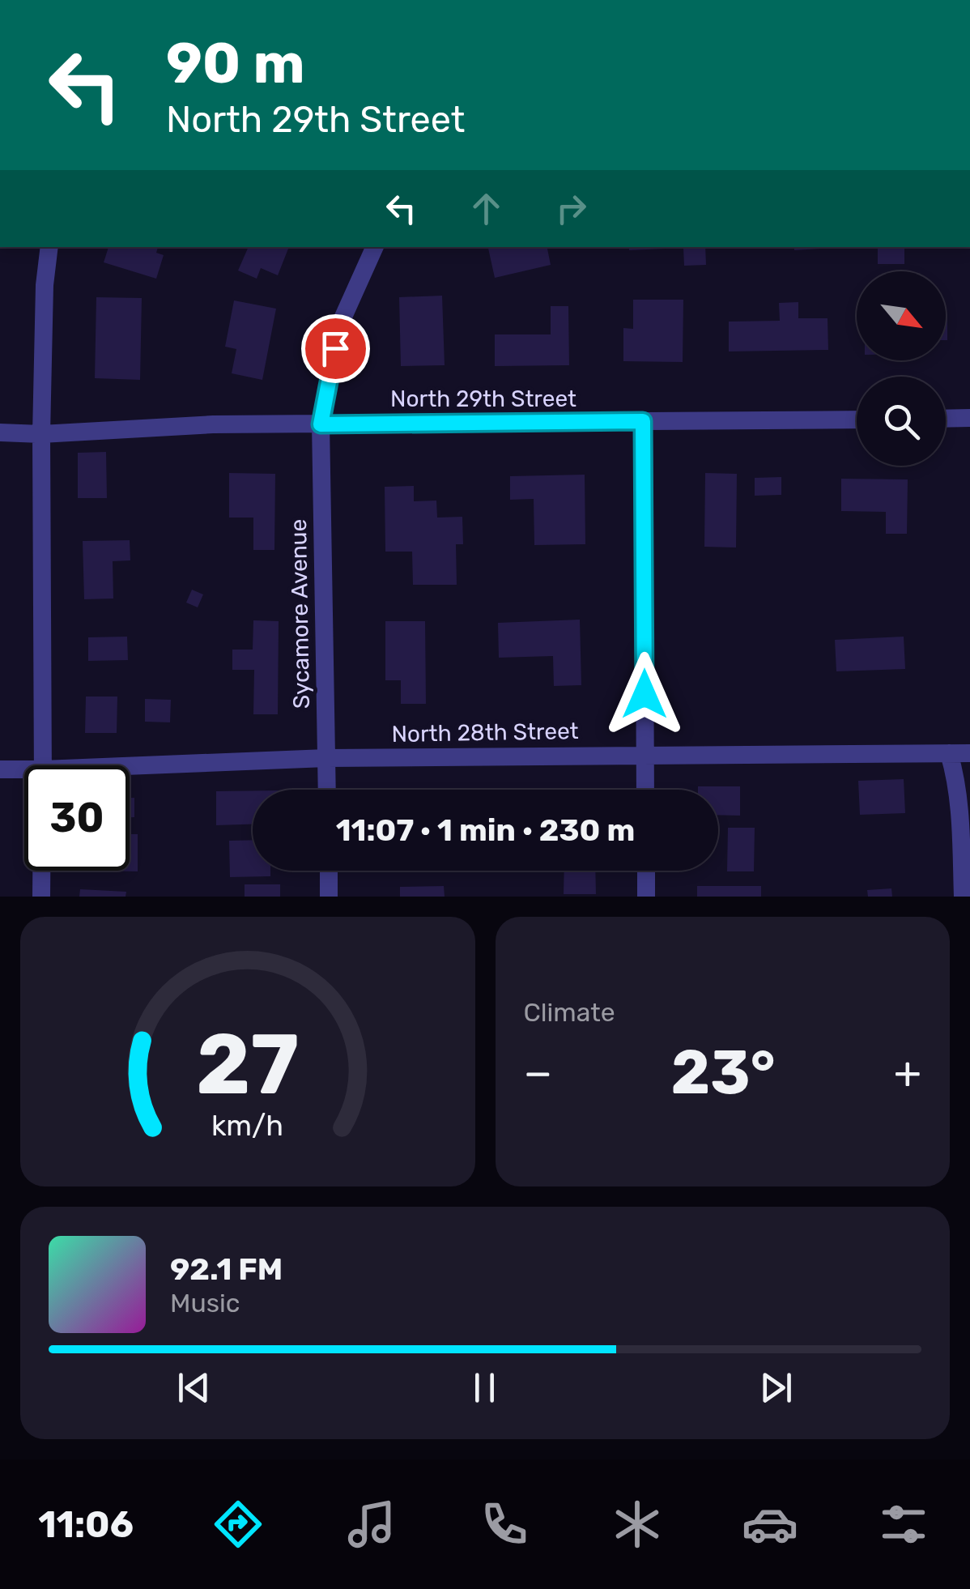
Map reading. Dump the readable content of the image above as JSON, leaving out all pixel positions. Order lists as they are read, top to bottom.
{
  "streets": {
    "street": ["North 29th Street", "Sycamore Avenue", "North 28th Street"]
  },
  "crossings": [
    ["North 29th Street", "Sycamore Avenue"],
    ["Sycamore Avenue", "North 28th Street"]
  ],
  "north": "bottom right",
  "page": {
    "turn": ["90 m", "North 29th Street"],
    "limit": "30",
    "trip": "11:07 · 1 min · 230 m",
    "tile": "Climate",
    "heat": ["−", "23°", "+"],
    "song": ["92.1 FM", "Music"],
    "tabs": "11:06",
    "gauge": ["27", "km/h"]
  }
}
